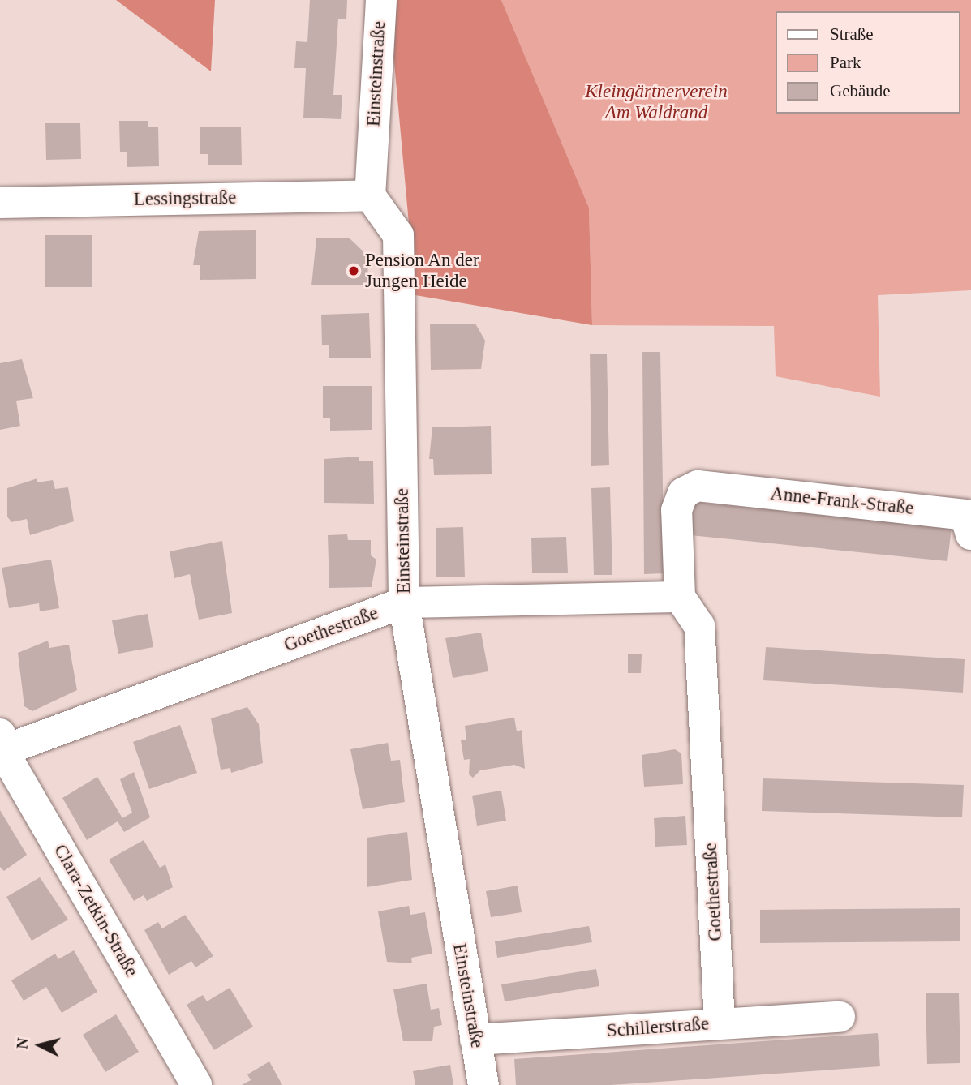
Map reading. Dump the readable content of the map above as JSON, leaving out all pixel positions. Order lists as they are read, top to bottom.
{
  "streets": {
    "street": [
      "Einsteinstraße",
      "Lessingstraße",
      "Anne-Frank-Straße",
      "Goethestraße",
      "Clara-Zetkin-Straße",
      "Schillerstraße"
    ]
  },
  "crossings": [
    ["Einsteinstraße", "Lessingstraße"],
    ["Einsteinstraße", "Goethestraße"],
    ["Einsteinstraße", "Schillerstraße"],
    ["Anne-Frank-Straße", "Goethestraße"],
    ["Goethestraße", "Clara-Zetkin-Straße"],
    ["Goethestraße", "Schillerstraße"]
  ],
  "parks": ["Kleingärtnerverein Am Waldrand"],
  "places": ["Pension An der Jungen Heide"],
  "legend": ["Straße", "Park", "Gebäude"],
  "north": "left"
}
